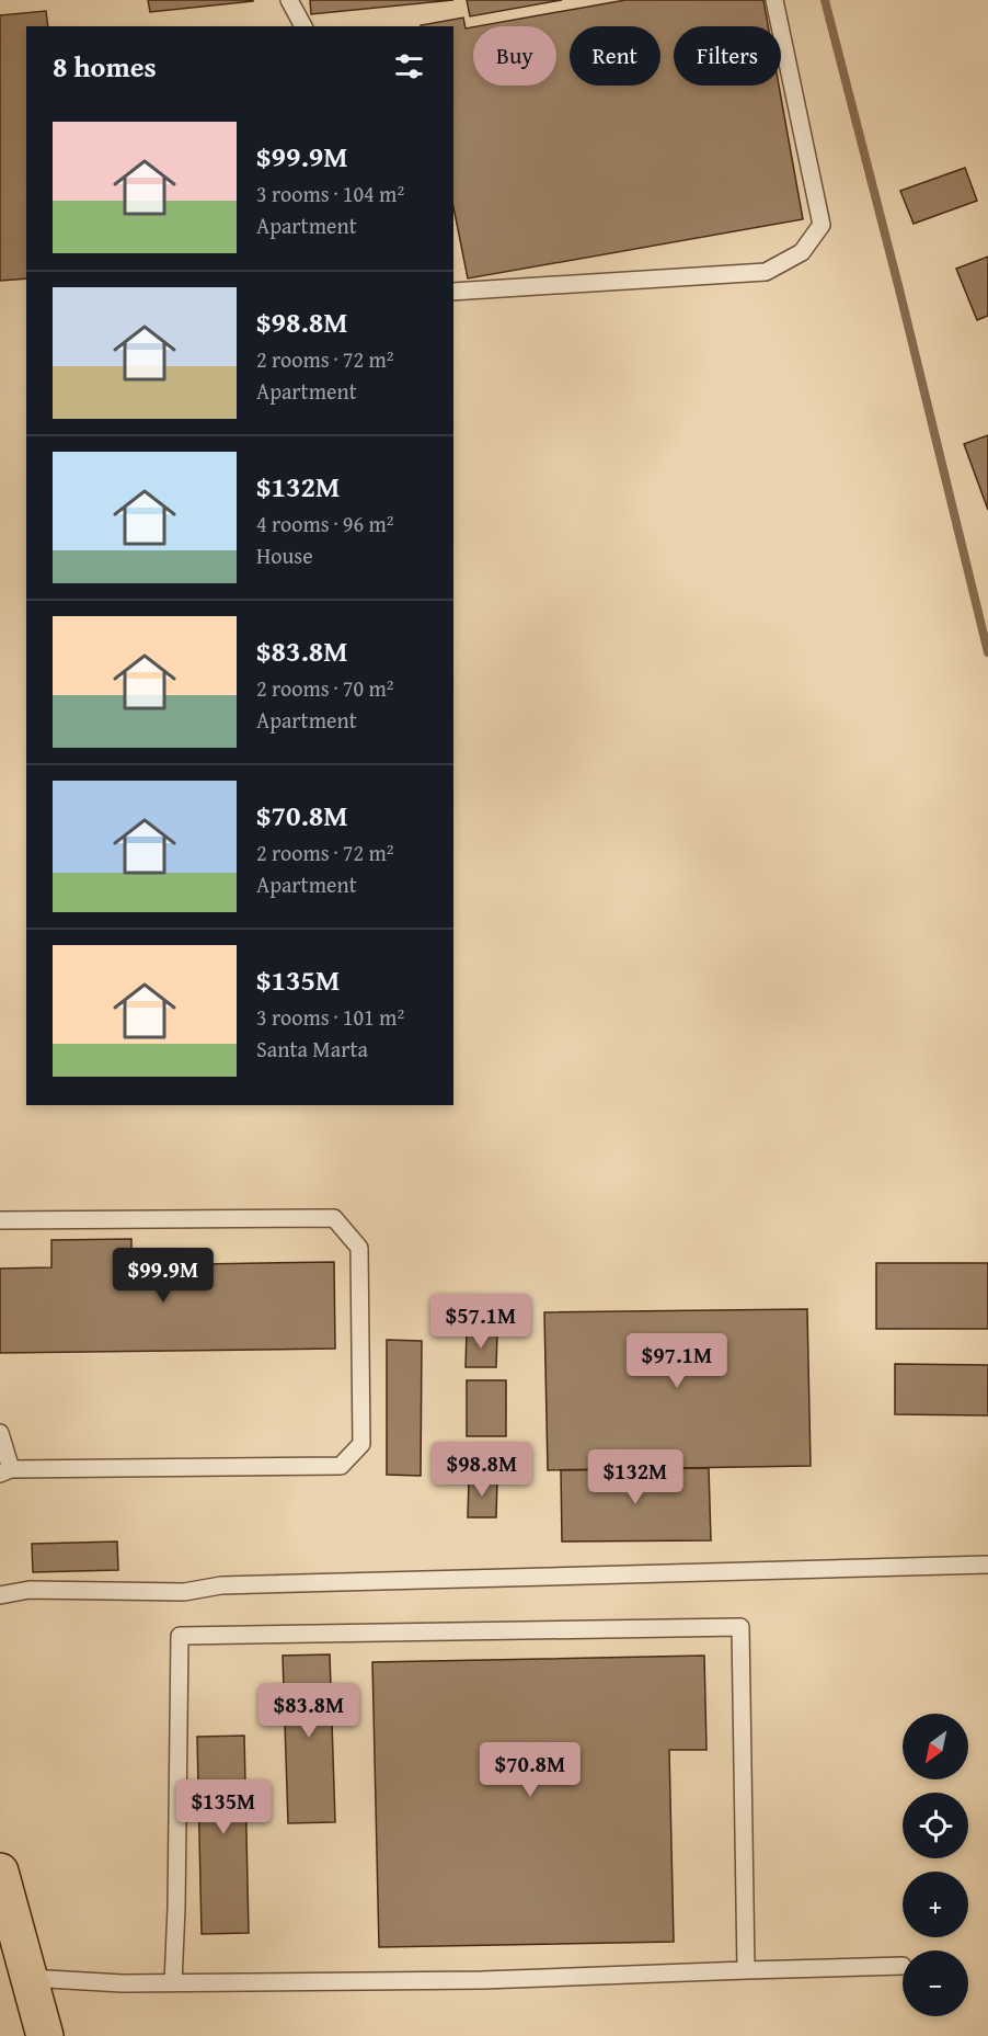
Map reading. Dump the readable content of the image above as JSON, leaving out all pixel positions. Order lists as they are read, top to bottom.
{
  "north": "bottom left",
  "page": {
    "chip": ["Buy", "Rent", "Filters"],
    "heading": "8 homes",
    "list": [
      {
        "name": "$99.9M",
        "note": "3 rooms · 104 m² · Apartment"
      },
      {
        "name": "$98.8M",
        "note": "2 rooms · 72 m² · Apartment"
      },
      {
        "name": "$132M",
        "note": "4 rooms · 96 m² · House"
      },
      {
        "name": "$83.8M",
        "note": "2 rooms · 70 m² · Apartment"
      },
      {
        "name": "$70.8M",
        "note": "2 rooms · 72 m² · Apartment"
      },
      {
        "name": "$135M",
        "note": "3 rooms · 101 m² · Santa Marta"
      }
    ],
    "price": [
      "$99.9M",
      "$57.1M",
      "$97.1M",
      "$98.8M",
      "$132M",
      "$83.8M",
      "$70.8M",
      "$135M"
    ],
    "map_buttons": ["+", "−"]
  }
}
